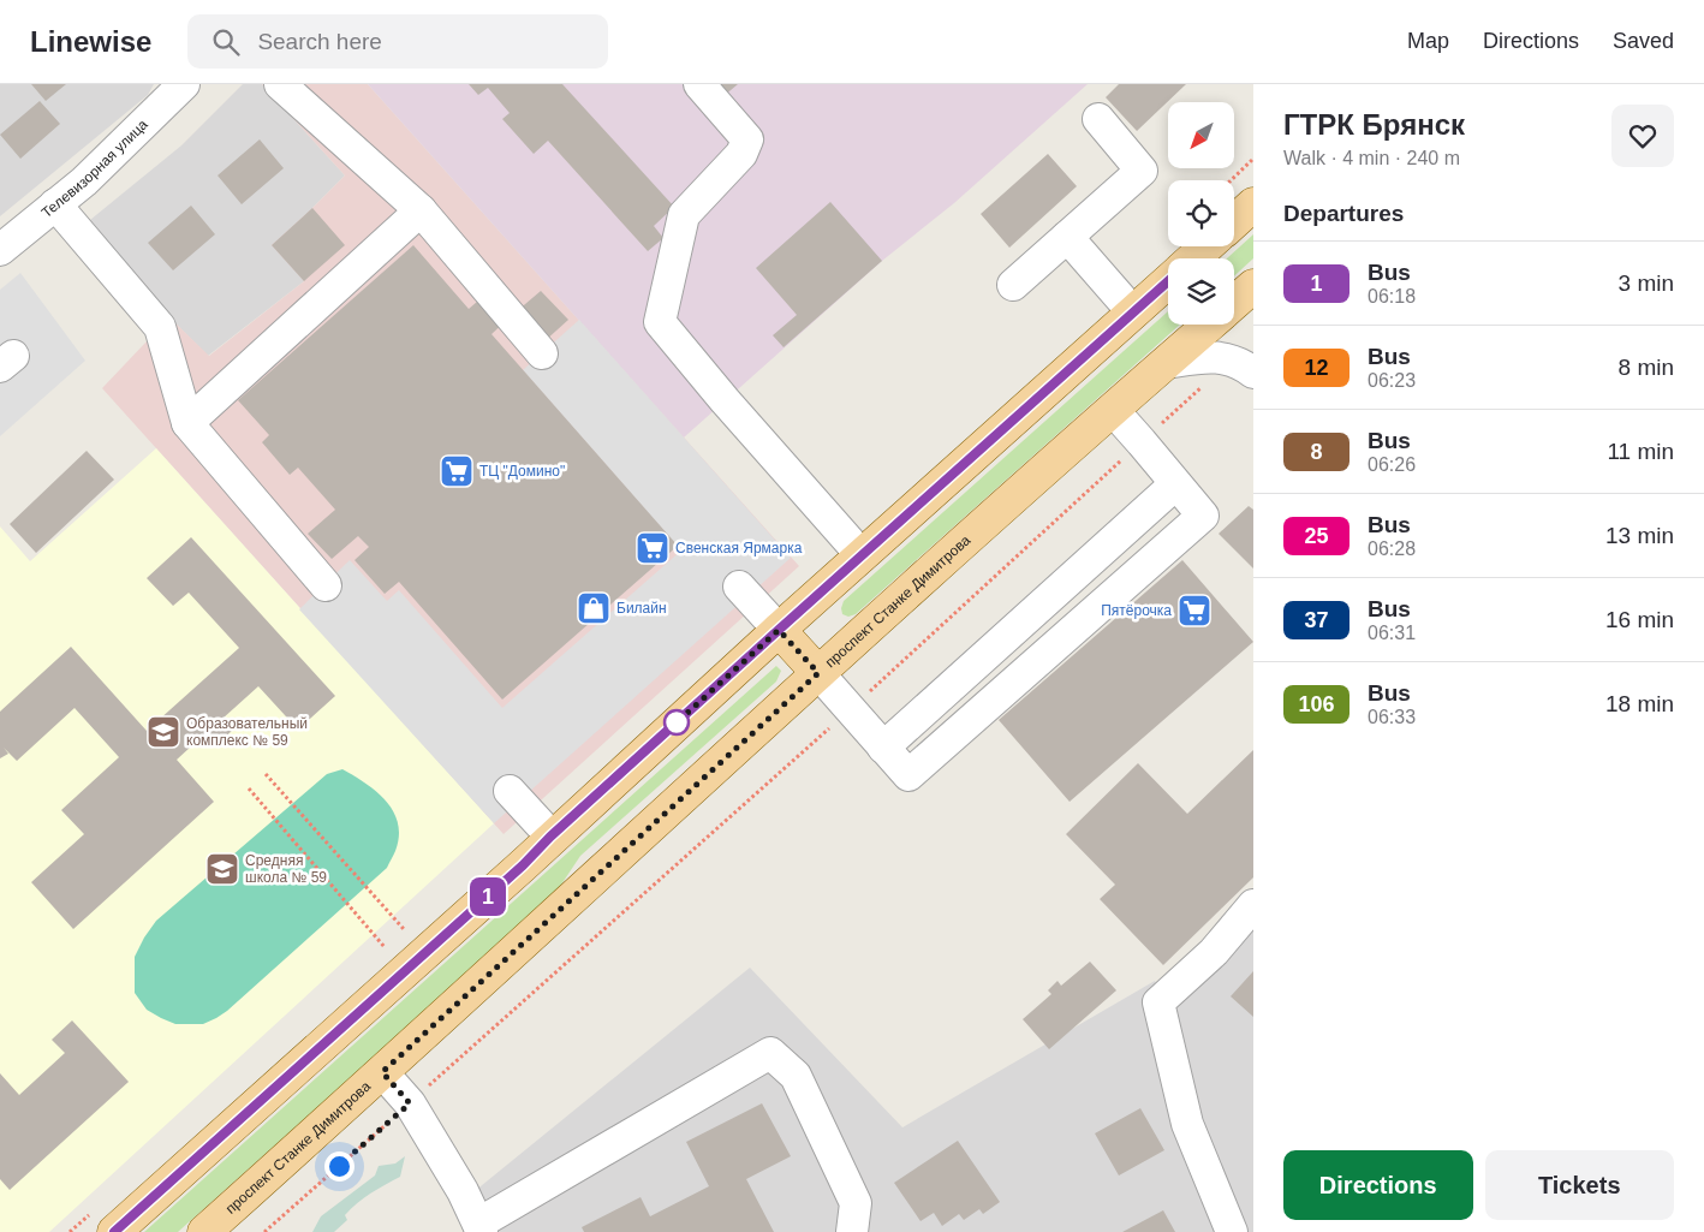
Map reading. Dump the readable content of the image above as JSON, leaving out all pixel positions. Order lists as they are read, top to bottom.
{
  "streets": {
    "main road": ["проспект Станке Димитрова"],
    "street": ["Телевизорная улица"]
  },
  "places": {
    "supermarket": ["ТЦ \"Домино\"", "Свенская Ярмарка", "Пятёрочка"],
    "shop": ["Билайн"],
    "school or university": ["Образовательный комплекс № 59", "Средняя школа № 59"]
  },
  "lines": ["bus line 1"],
  "north": "bottom left",
  "page": {
    "header": "Linewise",
    "search": "Search here",
    "nav": ["Map", "Directions", "Saved"],
    "on_map": "1",
    "heading": [
      ["ГТРК Брянск", "Walk · 4 min · 240 m"],
      "Departures"
    ],
    "list": [
      {
        "mark": "1",
        "name": "Bus",
        "note": "06:18",
        "value": "3 min"
      },
      {
        "mark": "12",
        "name": "Bus",
        "note": "06:23",
        "value": "8 min"
      },
      {
        "mark": "8",
        "name": "Bus",
        "note": "06:26",
        "value": "11 min"
      },
      {
        "mark": "25",
        "name": "Bus",
        "note": "06:28",
        "value": "13 min"
      },
      {
        "mark": "37",
        "name": "Bus",
        "note": "06:31",
        "value": "16 min"
      },
      {
        "mark": "106",
        "name": "Bus",
        "note": "06:33",
        "value": "18 min"
      }
    ],
    "buttons": ["Directions", "Tickets"]
  }
}
